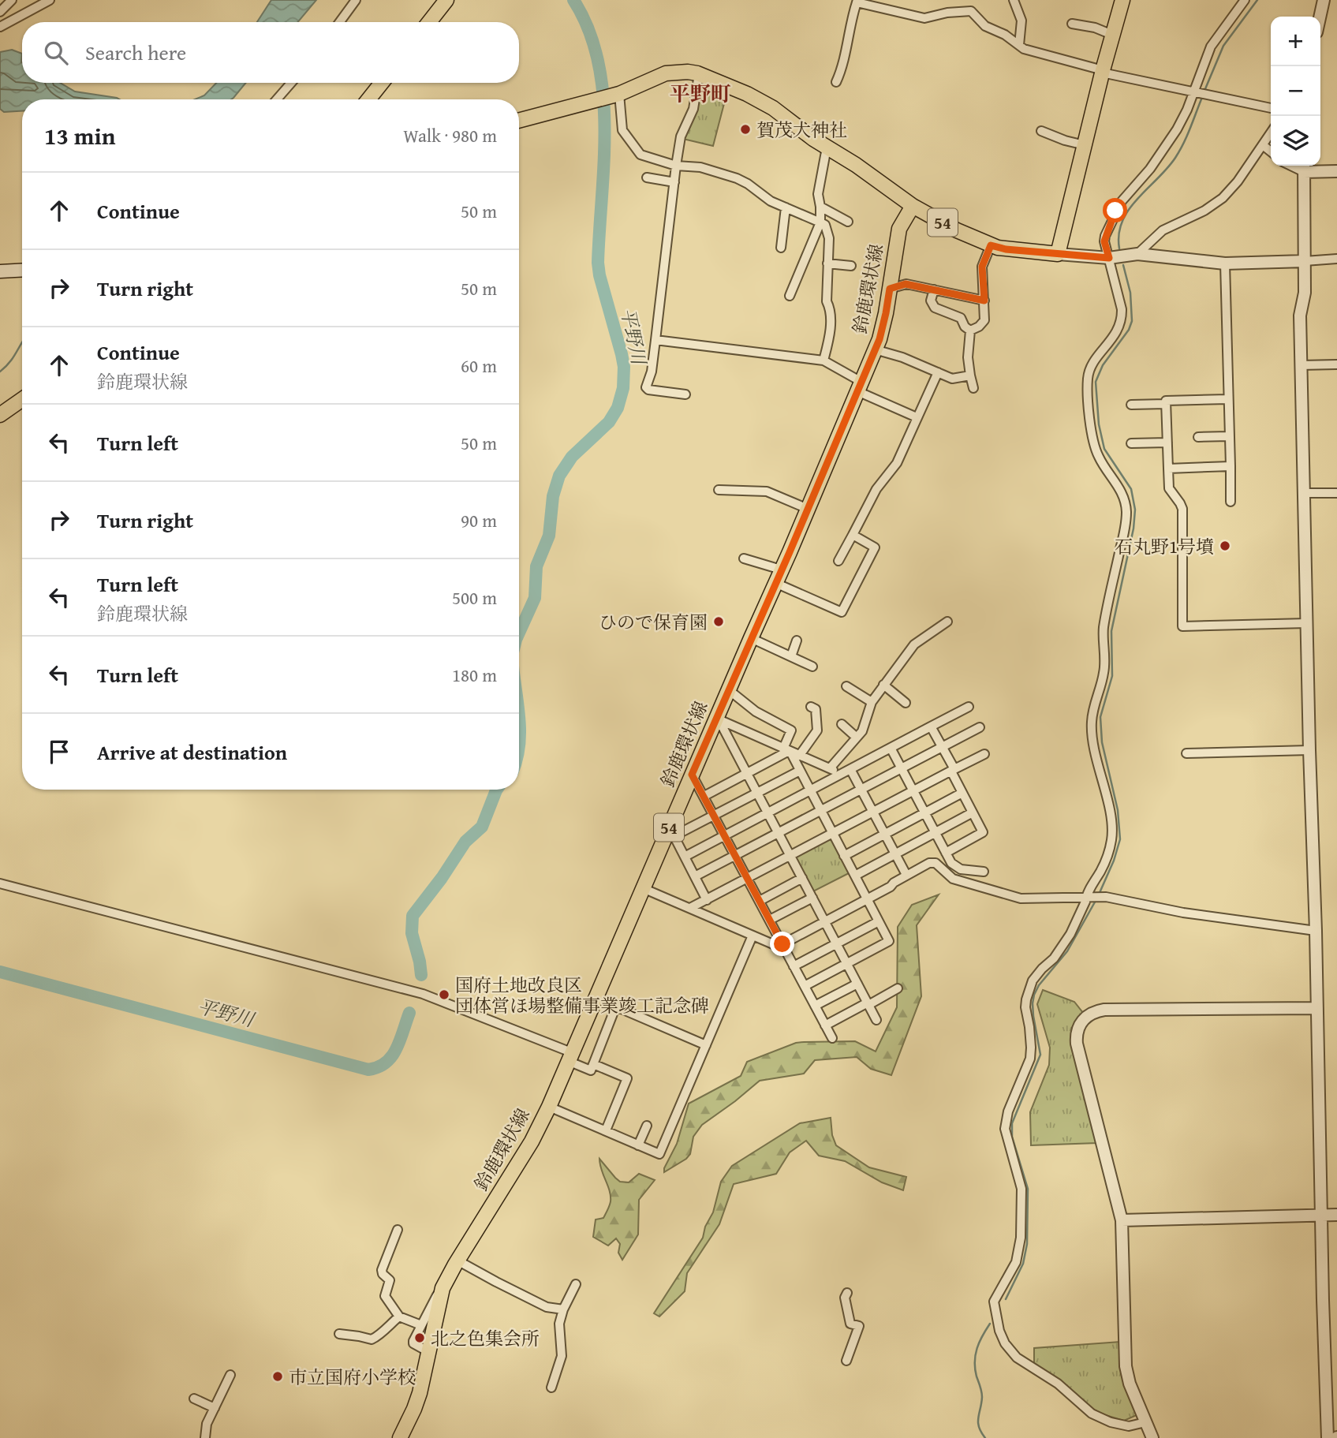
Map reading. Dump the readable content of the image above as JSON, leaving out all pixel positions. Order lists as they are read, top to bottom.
{
  "streets": {
    "main road": ["54", "鈴鹿環状線"]
  },
  "crossings": [
    ["54", "鈴鹿環状線"]
  ],
  "districts": ["平野町"],
  "water": ["平野川"],
  "places": [
    "賀茂大神社",
    "石丸野1号墳",
    "ひので保育園",
    "国府土地改良区 団体営ほ場整備事業竣工記念碑",
    "北之色集会所",
    "市立国府小学校"
  ],
  "page": {
    "map_buttons": ["+", "−"],
    "search": "Search here",
    "heading": ["13 min", "Walk · 980 m"],
    "list": [
      ["Continue", "50 m"],
      ["Turn right", "50 m"],
      ["Continue", "鈴鹿環状線", "60 m"],
      ["Turn left", "50 m"],
      ["Turn right", "90 m"],
      ["Turn left", "鈴鹿環状線", "500 m"],
      ["Turn left", "180 m"],
      "Arrive at destination"
    ]
  }
}
